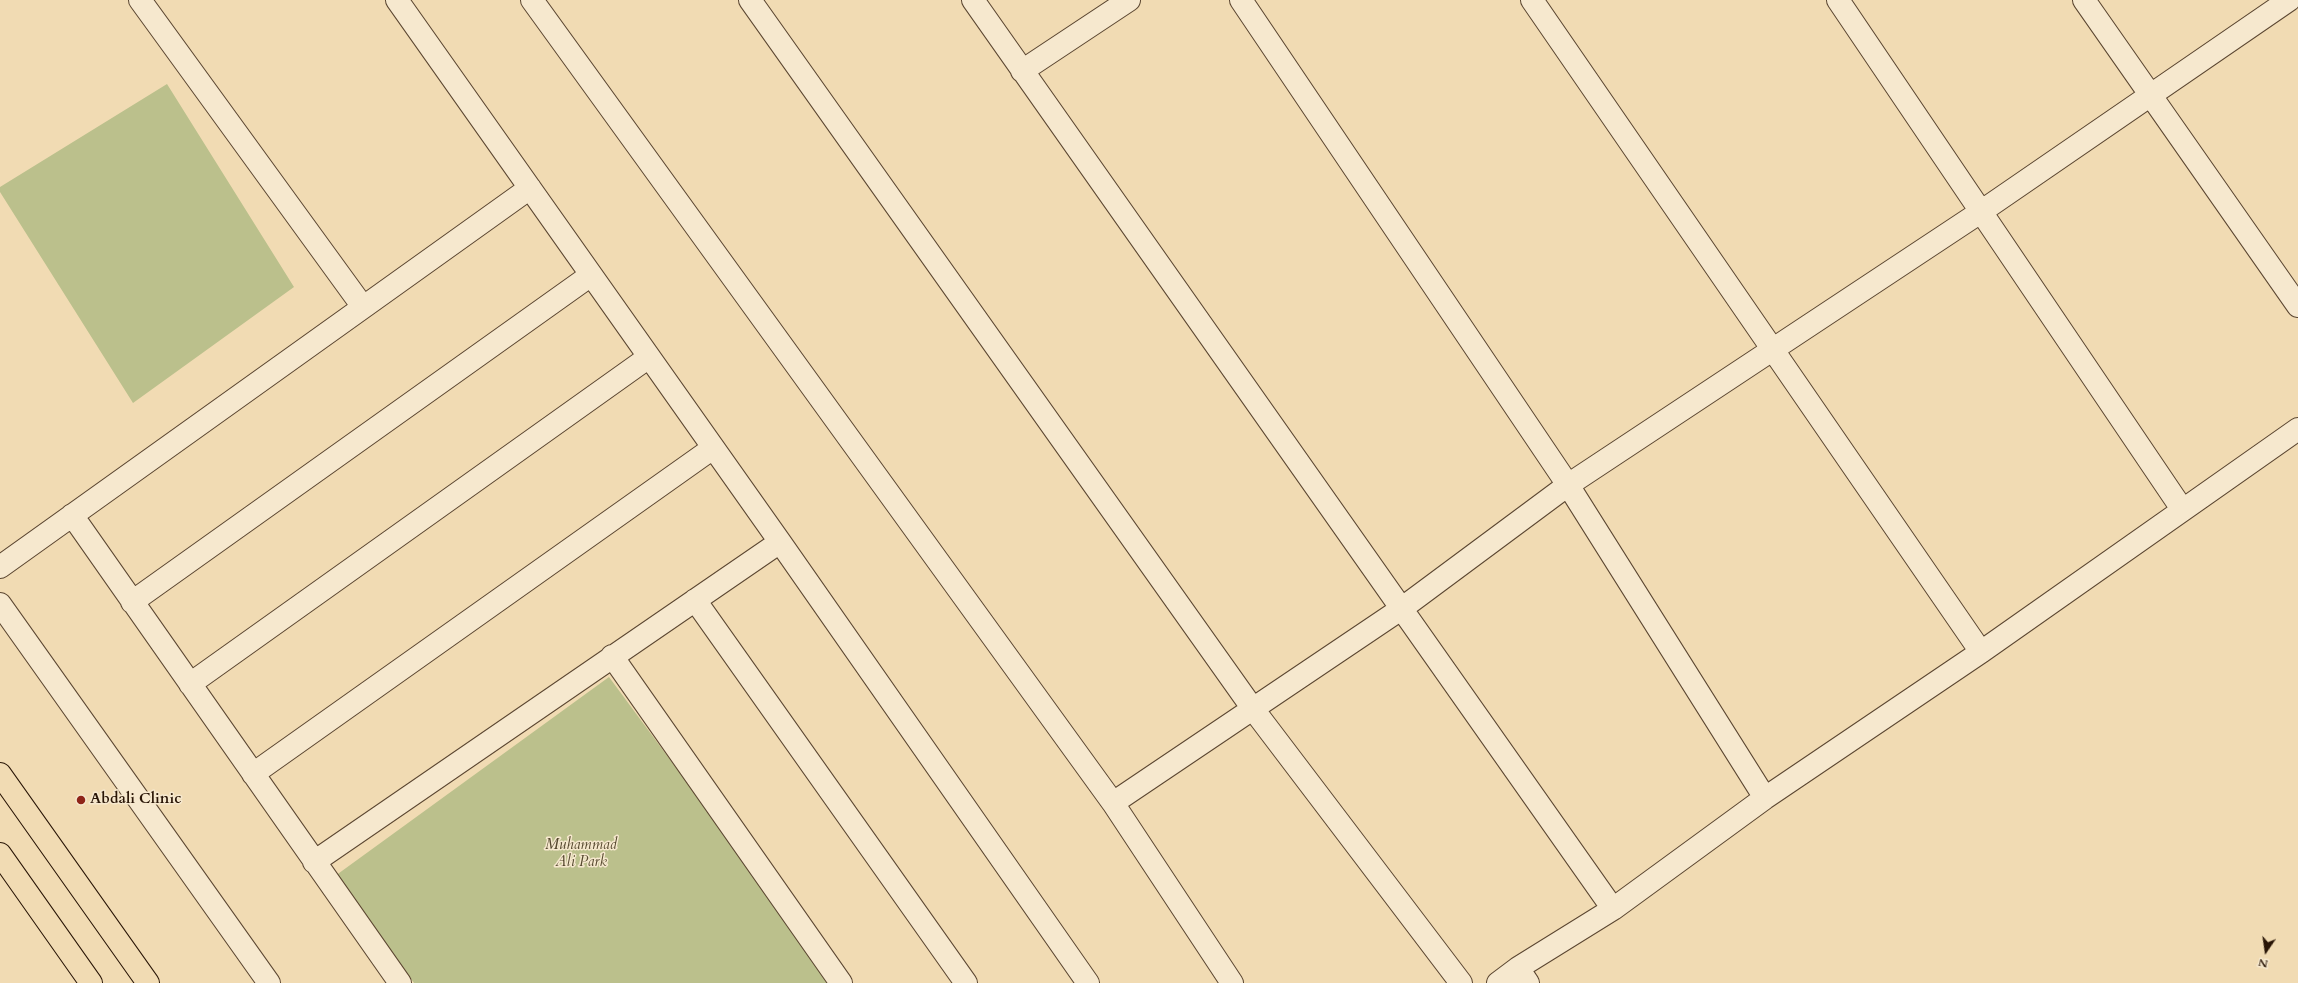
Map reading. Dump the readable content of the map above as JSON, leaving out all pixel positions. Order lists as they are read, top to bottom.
{
  "parks": ["Muhammad Ali Park"],
  "places": ["Abdali Clinic"],
  "north": "bottom"
}
